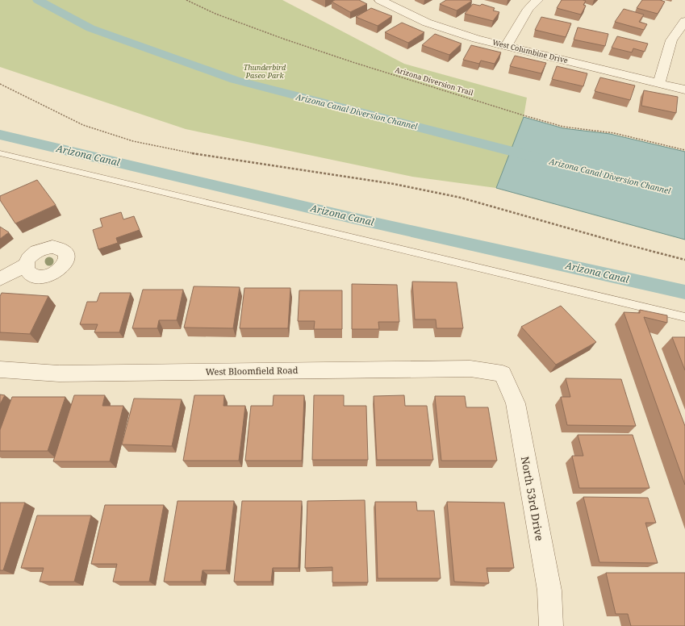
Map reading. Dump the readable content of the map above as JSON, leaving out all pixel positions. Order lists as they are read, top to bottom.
{
  "streets": {
    "street": ["West Columbine Drive", "West Bloomfield Road", "North 53rd Drive"],
    "path": ["Arizona Diversion Trail"]
  },
  "crossings": [
    ["West Bloomfield Road", "North 53rd Drive"]
  ],
  "water": ["Arizona Canal Diversion Channel", "Arizona Canal"],
  "parks": ["Thunderbird Paseo Park"]
}
